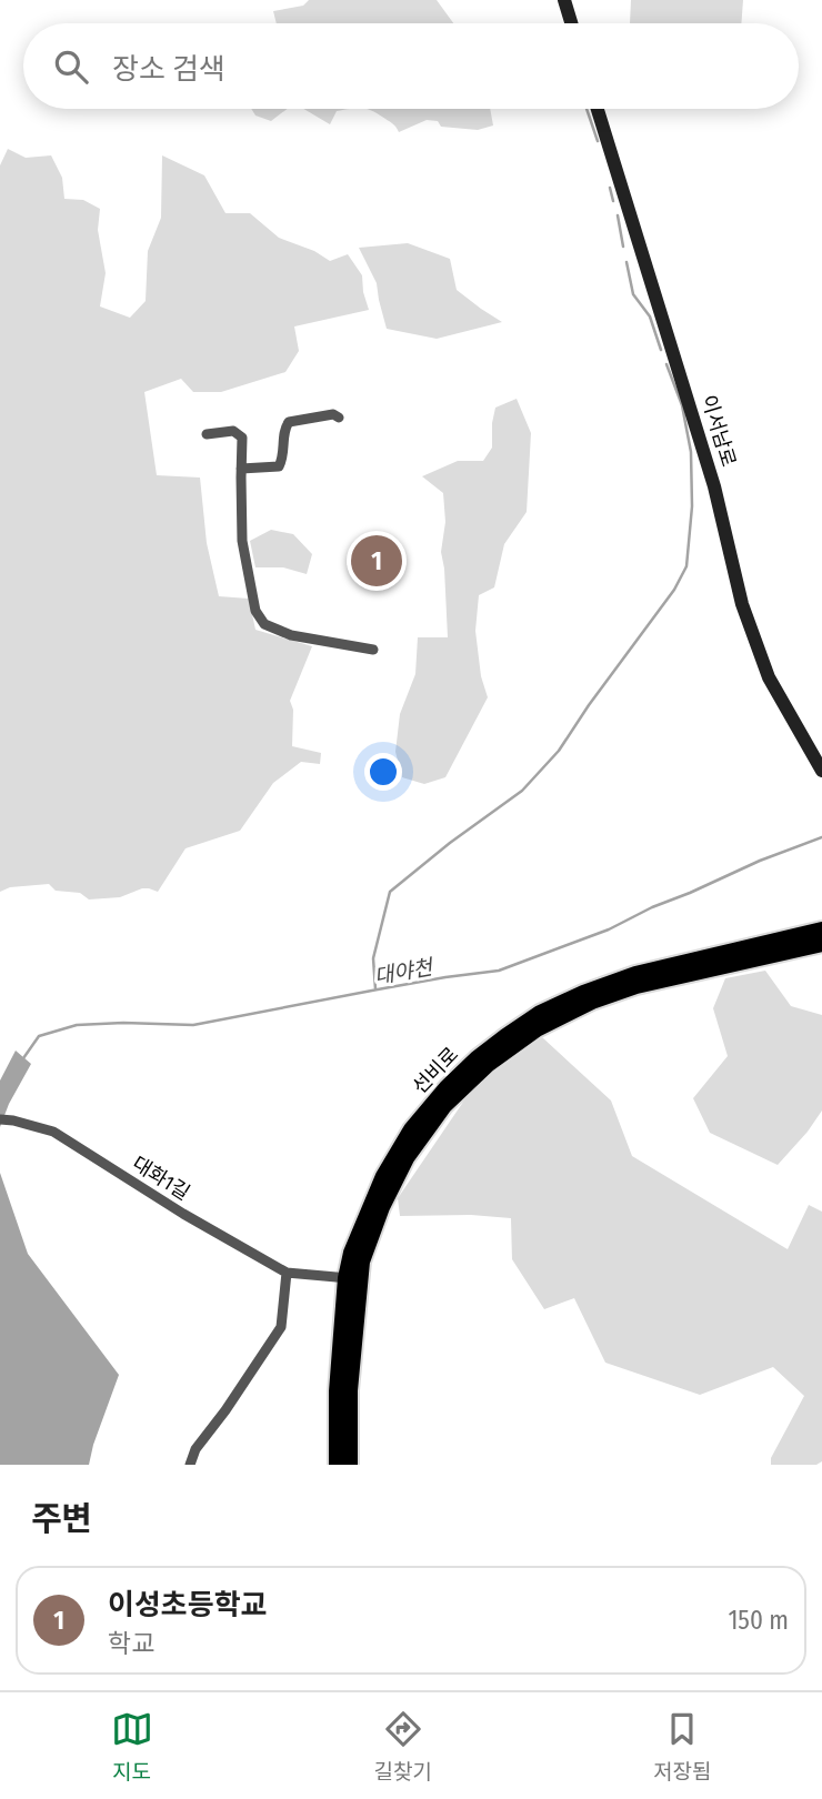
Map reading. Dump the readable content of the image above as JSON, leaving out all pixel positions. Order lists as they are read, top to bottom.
{
  "streets": {
    "main road": ["이서남로", "선비로"],
    "street": ["대화1길"]
  },
  "crossings": [
    ["선비로", "대화1길"]
  ],
  "water": ["대야천"],
  "page": {
    "search": "장소 검색",
    "pins": "1",
    "heading": "주변",
    "list": [
      {
        "mark": "1",
        "name": "이성초등학교",
        "note": "학교",
        "value": "150 m"
      }
    ],
    "nav": ["지도", "길찾기", "저장됨"]
  }
}
